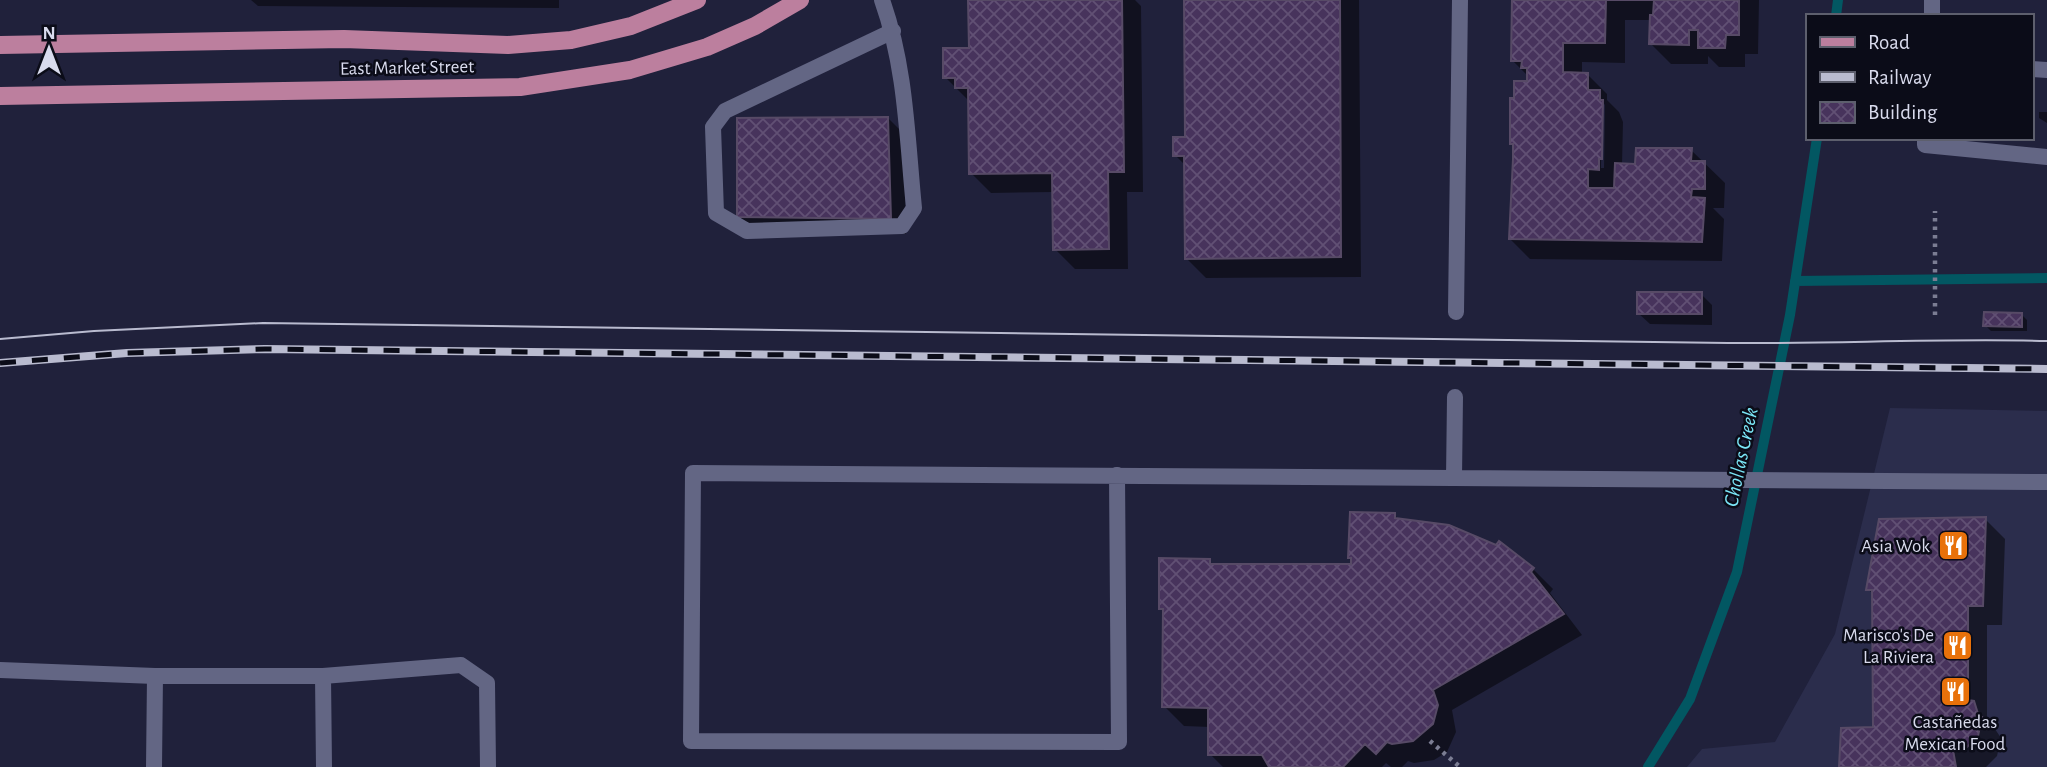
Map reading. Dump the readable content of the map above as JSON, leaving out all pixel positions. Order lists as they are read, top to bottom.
{
  "streets": {
    "main road": ["East Market Street"]
  },
  "water": ["Chollas Creek"],
  "places": {
    "restaurant": ["Asia Wok", "Marisco's De La Riviera", "Castañedas Mexican Food"]
  },
  "legend": ["Road", "Railway", "Building"],
  "north": "top"
}
